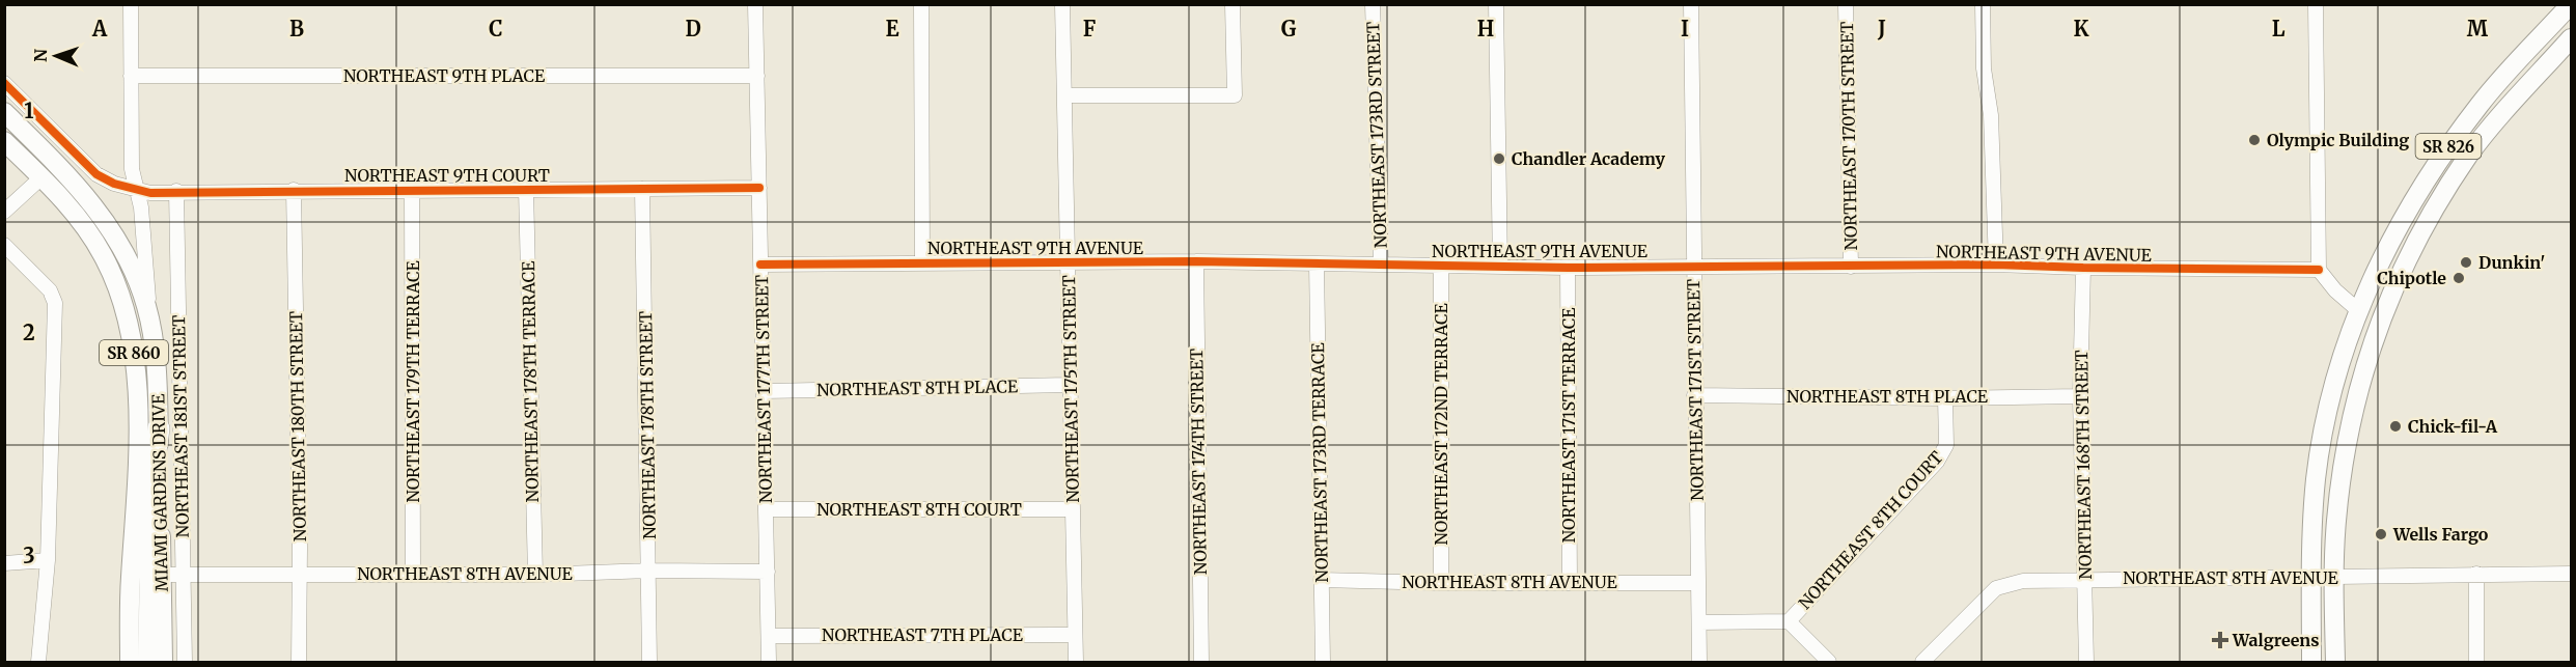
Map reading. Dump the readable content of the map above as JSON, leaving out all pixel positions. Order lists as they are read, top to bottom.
{
  "streets": {
    "main road": ["SR 826", "SR 860", "MIAMI GARDENS DRIVE"],
    "street": [
      "NORTHEAST 9TH PLACE",
      "NORTHEAST 173RD STREET",
      "NORTHEAST 170TH STREET",
      "NORTHEAST 9TH COURT",
      "NORTHEAST 9TH AVENUE",
      "NORTHEAST 179TH TERRACE",
      "NORTHEAST 178TH TERRACE",
      "NORTHEAST 8TH PLACE",
      "NORTHEAST 177TH STREET",
      "NORTHEAST 175TH STREET",
      "NORTHEAST 171ST STREET",
      "NORTHEAST 172ND TERRACE",
      "NORTHEAST 178TH STREET",
      "NORTHEAST 171ST TERRACE",
      "NORTHEAST 181ST STREET",
      "NORTHEAST 180TH STREET",
      "NORTHEAST 174TH STREET",
      "NORTHEAST 173RD TERRACE",
      "NORTHEAST 168TH STREET",
      "NORTHEAST 8TH COURT",
      "NORTHEAST 8TH AVENUE",
      "NORTHEAST 7TH PLACE"
    ]
  },
  "crossings": [
    ["NORTHEAST 9TH PLACE", "NORTHEAST 177TH STREET"],
    ["NORTHEAST 9TH PLACE", "NORTHEAST 181ST STREET"],
    ["NORTHEAST 173RD STREET", "NORTHEAST 9TH AVENUE"],
    ["NORTHEAST 170TH STREET", "NORTHEAST 9TH AVENUE"],
    ["SR 826", "NORTHEAST 8TH AVENUE"],
    ["NORTHEAST 9TH COURT", "NORTHEAST 179TH TERRACE"],
    ["NORTHEAST 9TH COURT", "NORTHEAST 178TH TERRACE"],
    ["NORTHEAST 9TH COURT", "NORTHEAST 177TH STREET"],
    ["NORTHEAST 9TH COURT", "NORTHEAST 178TH STREET"],
    ["NORTHEAST 9TH COURT", "NORTHEAST 181ST STREET"],
    ["NORTHEAST 9TH COURT", "NORTHEAST 180TH STREET"],
    ["NORTHEAST 9TH AVENUE", "NORTHEAST 177TH STREET"],
    ["NORTHEAST 9TH AVENUE", "NORTHEAST 175TH STREET"],
    ["NORTHEAST 9TH AVENUE", "NORTHEAST 171ST STREET"],
    ["NORTHEAST 9TH AVENUE", "NORTHEAST 172ND TERRACE"],
    ["NORTHEAST 9TH AVENUE", "NORTHEAST 171ST TERRACE"],
    ["NORTHEAST 9TH AVENUE", "NORTHEAST 174TH STREET"],
    ["NORTHEAST 9TH AVENUE", "NORTHEAST 173RD TERRACE"],
    ["NORTHEAST 9TH AVENUE", "NORTHEAST 168TH STREET"],
    ["NORTHEAST 179TH TERRACE", "NORTHEAST 8TH AVENUE"],
    ["NORTHEAST 178TH TERRACE", "NORTHEAST 8TH AVENUE"],
    ["NORTHEAST 8TH PLACE", "NORTHEAST 177TH STREET"],
    ["NORTHEAST 8TH PLACE", "NORTHEAST 175TH STREET"],
    ["NORTHEAST 8TH PLACE", "NORTHEAST 171ST STREET"],
    ["NORTHEAST 8TH PLACE", "NORTHEAST 168TH STREET"],
    ["NORTHEAST 8TH PLACE", "NORTHEAST 8TH COURT"],
    ["NORTHEAST 177TH STREET", "NORTHEAST 8TH COURT"],
    ["NORTHEAST 177TH STREET", "NORTHEAST 8TH AVENUE"],
    ["NORTHEAST 177TH STREET", "NORTHEAST 7TH PLACE"],
    ["NORTHEAST 175TH STREET", "NORTHEAST 8TH COURT"],
    ["NORTHEAST 175TH STREET", "NORTHEAST 7TH PLACE"],
    ["NORTHEAST 171ST STREET", "NORTHEAST 8TH AVENUE"],
    ["NORTHEAST 172ND TERRACE", "NORTHEAST 8TH AVENUE"],
    ["NORTHEAST 178TH STREET", "NORTHEAST 8TH AVENUE"],
    ["NORTHEAST 171ST TERRACE", "NORTHEAST 8TH AVENUE"],
    ["NORTHEAST 181ST STREET", "MIAMI GARDENS DRIVE"],
    ["NORTHEAST 181ST STREET", "NORTHEAST 8TH AVENUE"],
    ["NORTHEAST 180TH STREET", "NORTHEAST 8TH AVENUE"],
    ["NORTHEAST 173RD TERRACE", "NORTHEAST 8TH AVENUE"],
    ["NORTHEAST 168TH STREET", "NORTHEAST 8TH AVENUE"],
    ["MIAMI GARDENS DRIVE", "NORTHEAST 8TH AVENUE"]
  ],
  "places": {
    "other": [
      "Olympic Building",
      "Chandler Academy",
      "Dunkin'",
      "Chipotle",
      "Chick-fil-A",
      "Wells Fargo"
    ],
    "health": ["Walgreens"]
  },
  "north": "left",
  "grid": {
    "columns": [
      "A",
      "B",
      "C",
      "D",
      "E",
      "F",
      "G",
      "H",
      "I",
      "J",
      "K",
      "L",
      "M"
    ],
    "rows": ["1", "2", "3"]
  }
}
